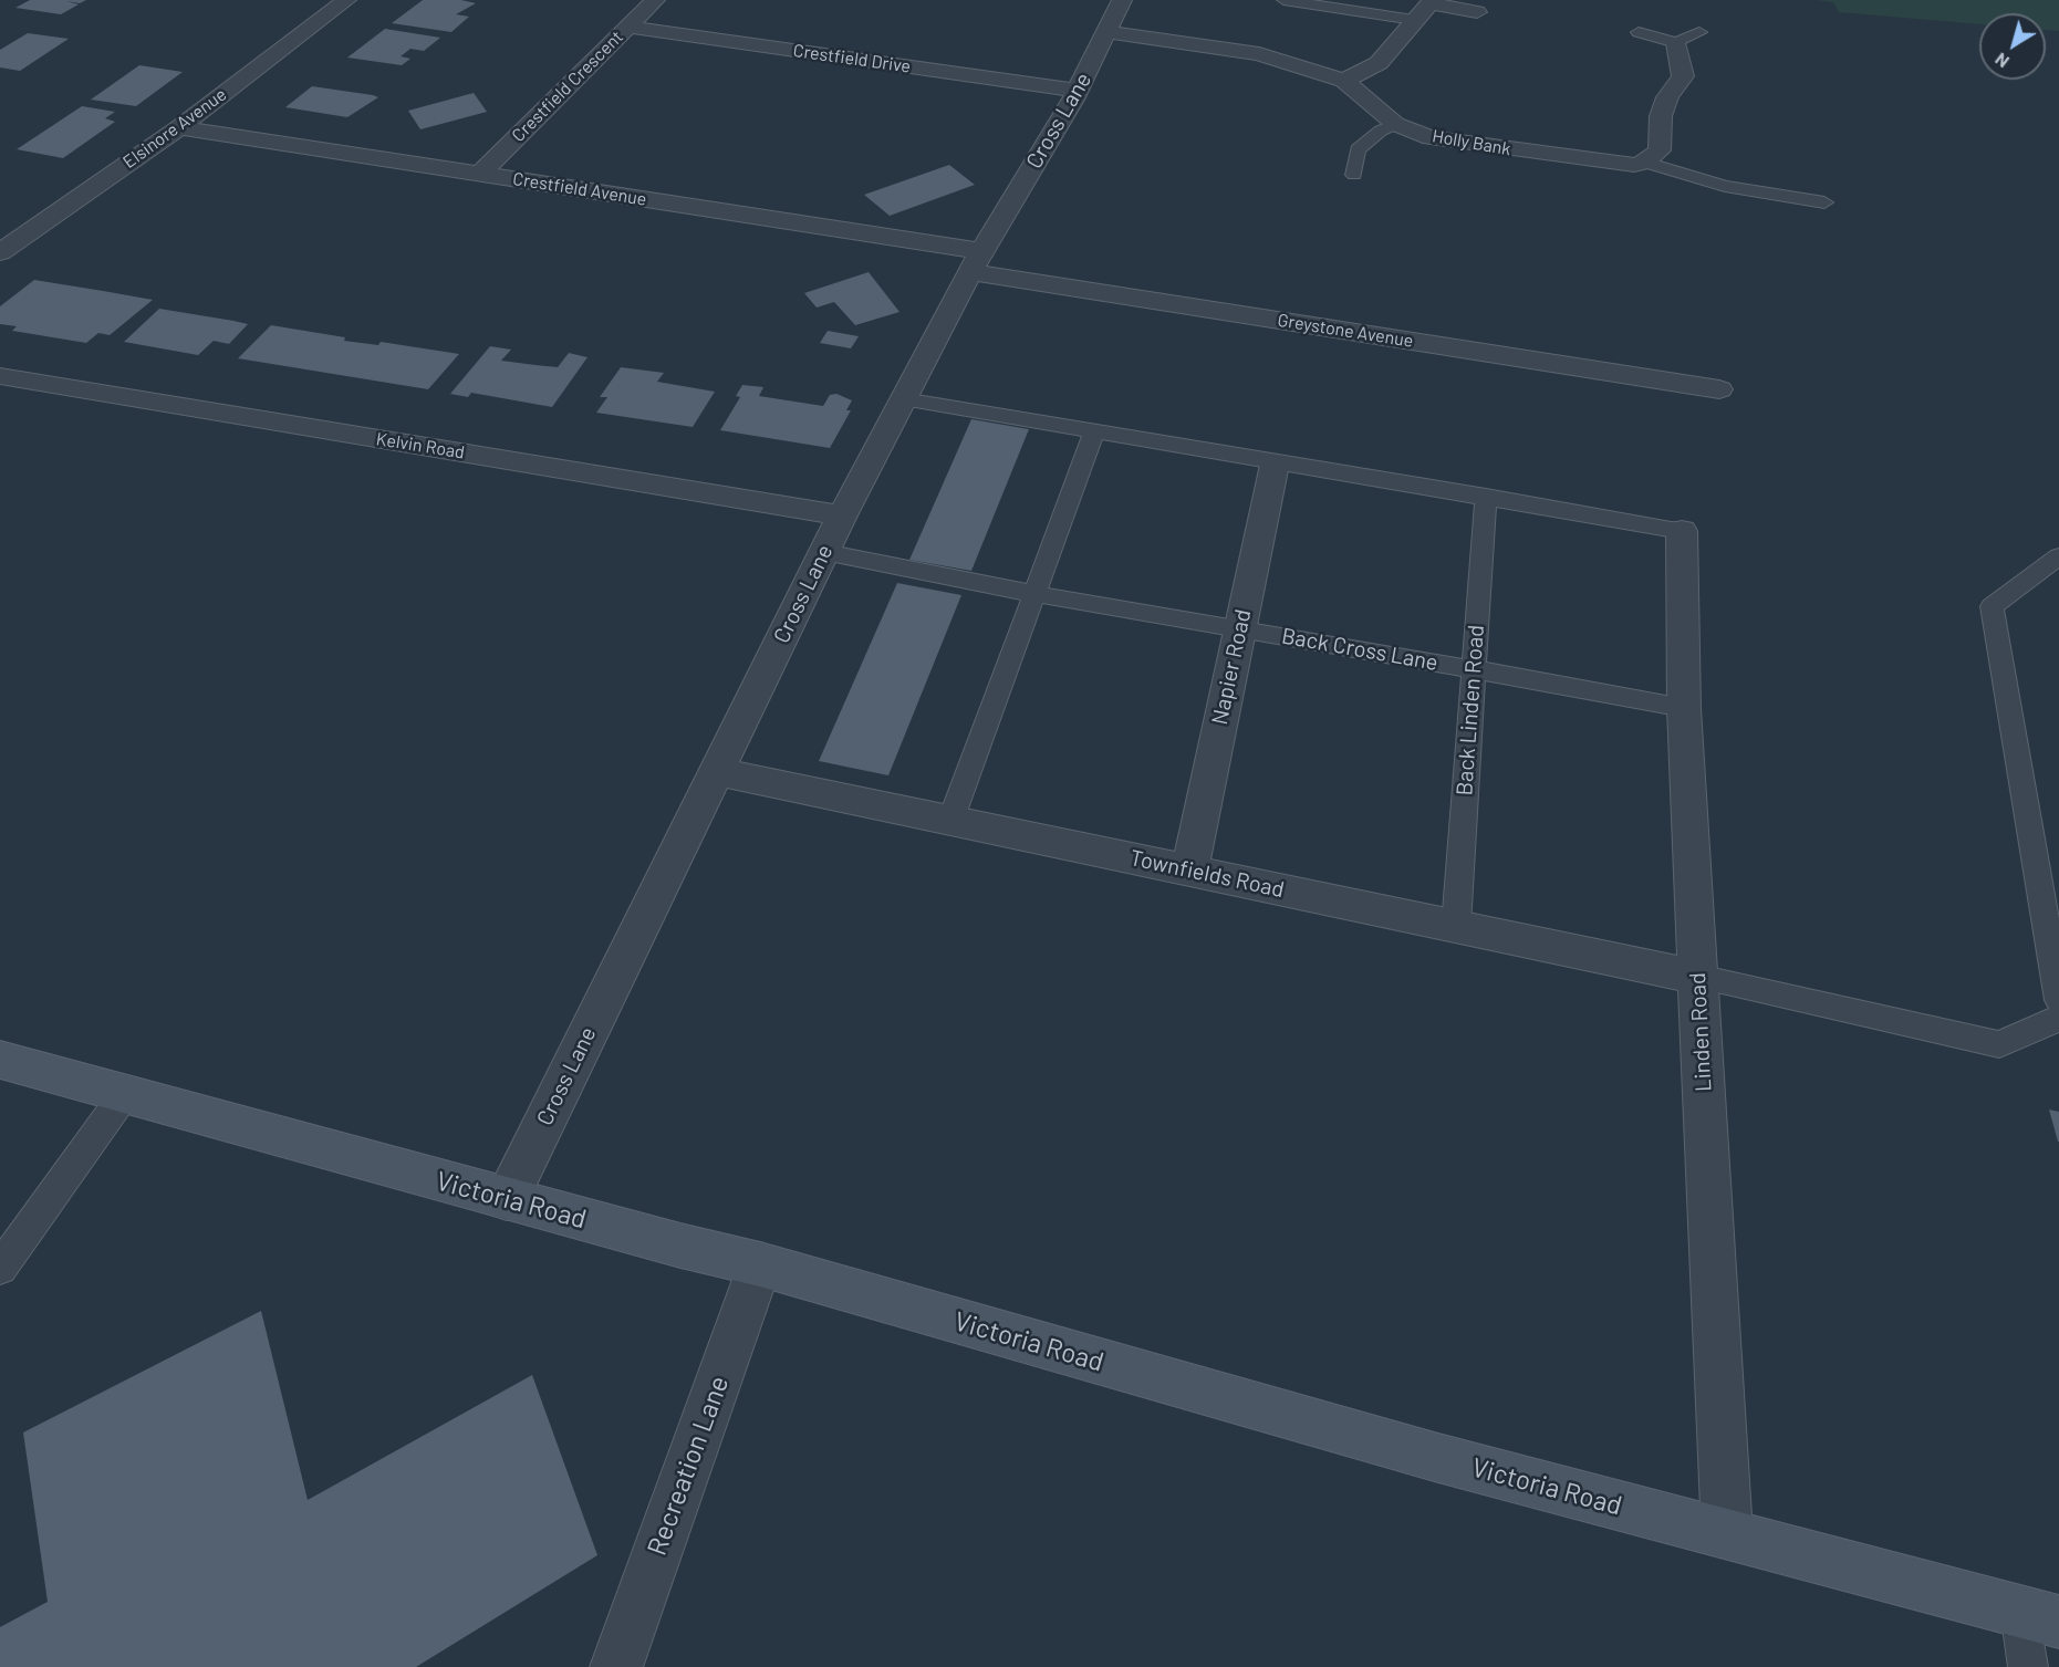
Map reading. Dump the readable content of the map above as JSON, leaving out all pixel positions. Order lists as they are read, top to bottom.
{
  "streets": {
    "street": [
      "Crestfield Drive",
      "Crestfield Crescent",
      "Cross Lane",
      "Elsinore Avenue",
      "Holly Bank",
      "Crestfield Avenue",
      "Greystone Avenue",
      "Kelvin Road",
      "Napier Road",
      "Townfields Road",
      "Linden Road",
      "Victoria Road",
      "Recreation Lane"
    ],
    "lane": ["Back Cross Lane", "Back Linden Road"]
  },
  "crossings": [
    ["Crestfield Drive", "Crestfield Crescent"],
    ["Crestfield Drive", "Cross Lane"],
    ["Crestfield Crescent", "Crestfield Avenue"],
    ["Cross Lane", "Holly Bank"],
    ["Cross Lane", "Crestfield Avenue"],
    ["Cross Lane", "Greystone Avenue"],
    ["Cross Lane", "Kelvin Road"],
    ["Cross Lane", "Back Cross Lane"],
    ["Cross Lane", "Townfields Road"],
    ["Cross Lane", "Victoria Road"],
    ["Elsinore Avenue", "Crestfield Avenue"],
    ["Crestfield Avenue", "Greystone Avenue"],
    ["Back Cross Lane", "Napier Road"],
    ["Back Cross Lane", "Back Linden Road"],
    ["Back Cross Lane", "Linden Road"],
    ["Napier Road", "Townfields Road"],
    ["Back Linden Road", "Townfields Road"],
    ["Townfields Road", "Linden Road"],
    ["Linden Road", "Victoria Road"],
    ["Victoria Road", "Recreation Lane"]
  ],
  "north": "bottom left"
}
